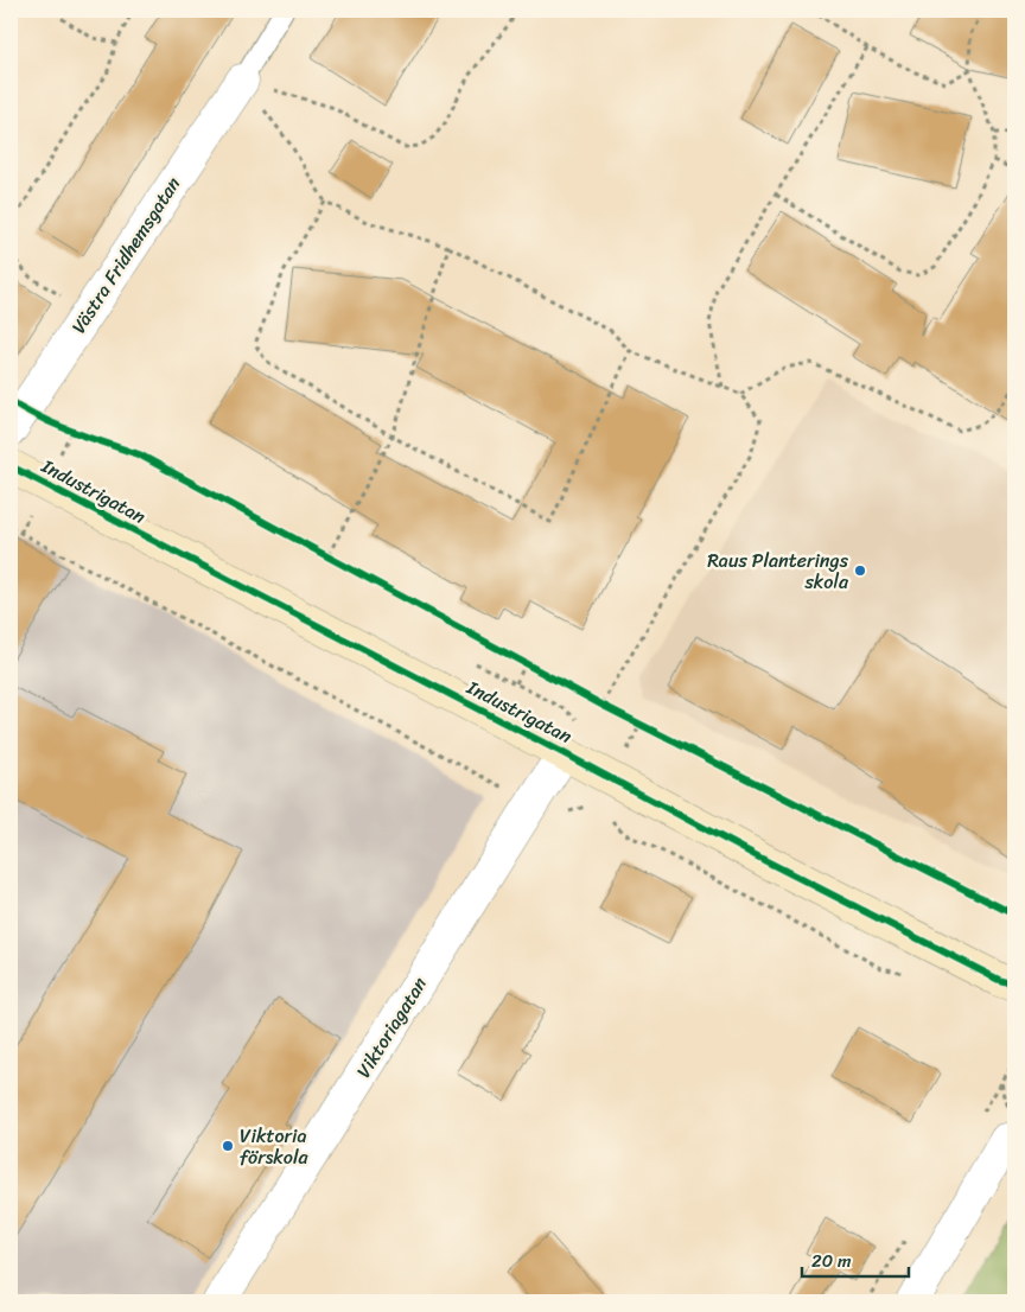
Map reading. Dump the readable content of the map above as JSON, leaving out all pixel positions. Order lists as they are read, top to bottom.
{
  "streets": {
    "street": ["Västra Fridhemsgatan", "Industrigatan", "Viktoriagatan"]
  },
  "crossings": [
    ["Industrigatan", "Viktoriagatan"]
  ],
  "places": ["Raus Planterings skola", "Viktoria förskola"],
  "scale_bar": "20 m"
}
